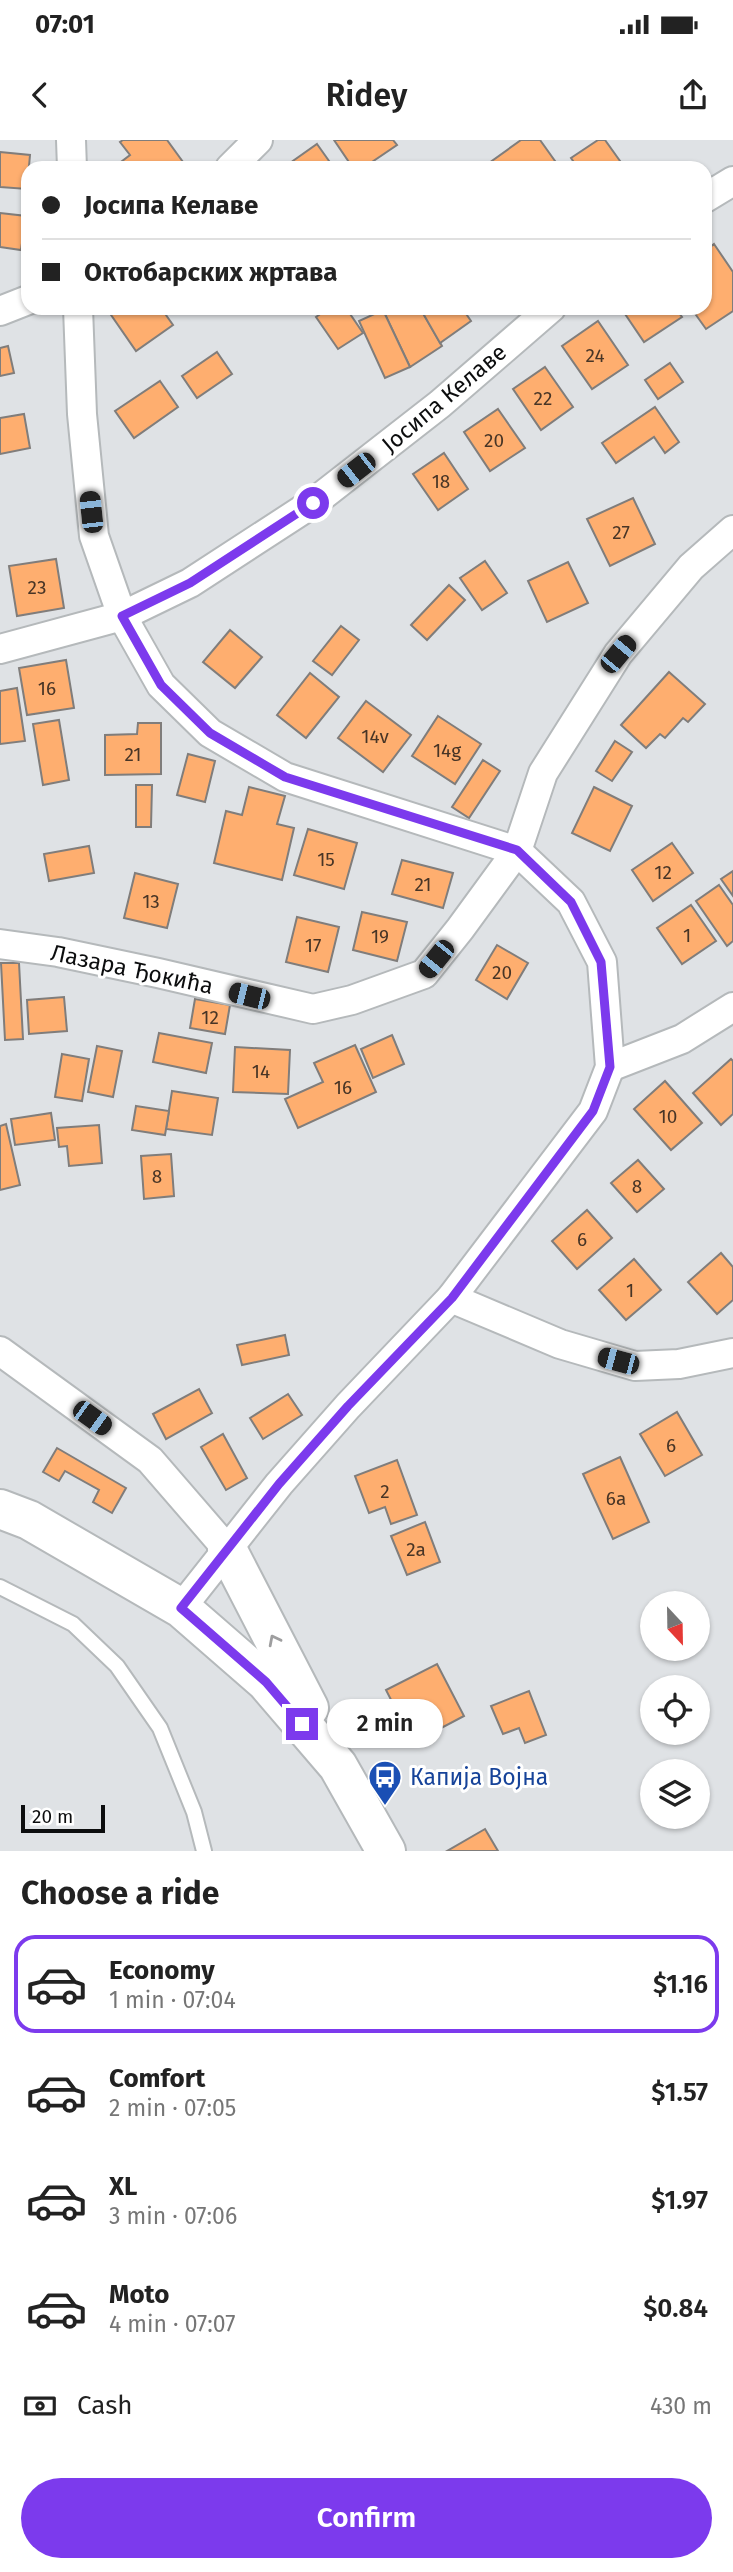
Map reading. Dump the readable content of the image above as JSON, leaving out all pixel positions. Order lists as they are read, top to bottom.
{
  "streets": {
    "street": ["Јосипа Келаве", "Лазара Ђокића"]
  },
  "places": {
    "bus stop": ["Капија Војна"]
  },
  "house_numbers": [
    "24",
    "22",
    "20",
    "18",
    "27",
    "23",
    "16",
    "14v",
    "14g",
    "21",
    "15",
    "12",
    "21",
    "13",
    "1",
    "19",
    "17",
    "20",
    "12",
    "14",
    "16",
    "10",
    "8",
    "8",
    "6",
    "1",
    "6",
    "2",
    "6a",
    "2a"
  ],
  "scale_bar": "20 m",
  "north": "bottom",
  "page": {
    "status": "07:01",
    "header": "Ridey",
    "banner": ["Јосипа Келаве", "Октобарских жртава"],
    "bubble": "2 min",
    "scale": "20 m",
    "heading": "Choose a ride",
    "list": [
      {
        "name": "Economy",
        "note": "1 min · 07:04",
        "value": "$1.16"
      },
      {
        "name": "Comfort",
        "note": "2 min · 07:05",
        "value": "$1.57"
      },
      {
        "name": "XL",
        "note": "3 min · 07:06",
        "value": "$1.97"
      },
      {
        "name": "Moto",
        "note": "4 min · 07:07",
        "value": "$0.84"
      }
    ],
    "pay": ["Cash", "430 m"],
    "buttons": "Confirm"
  }
}
